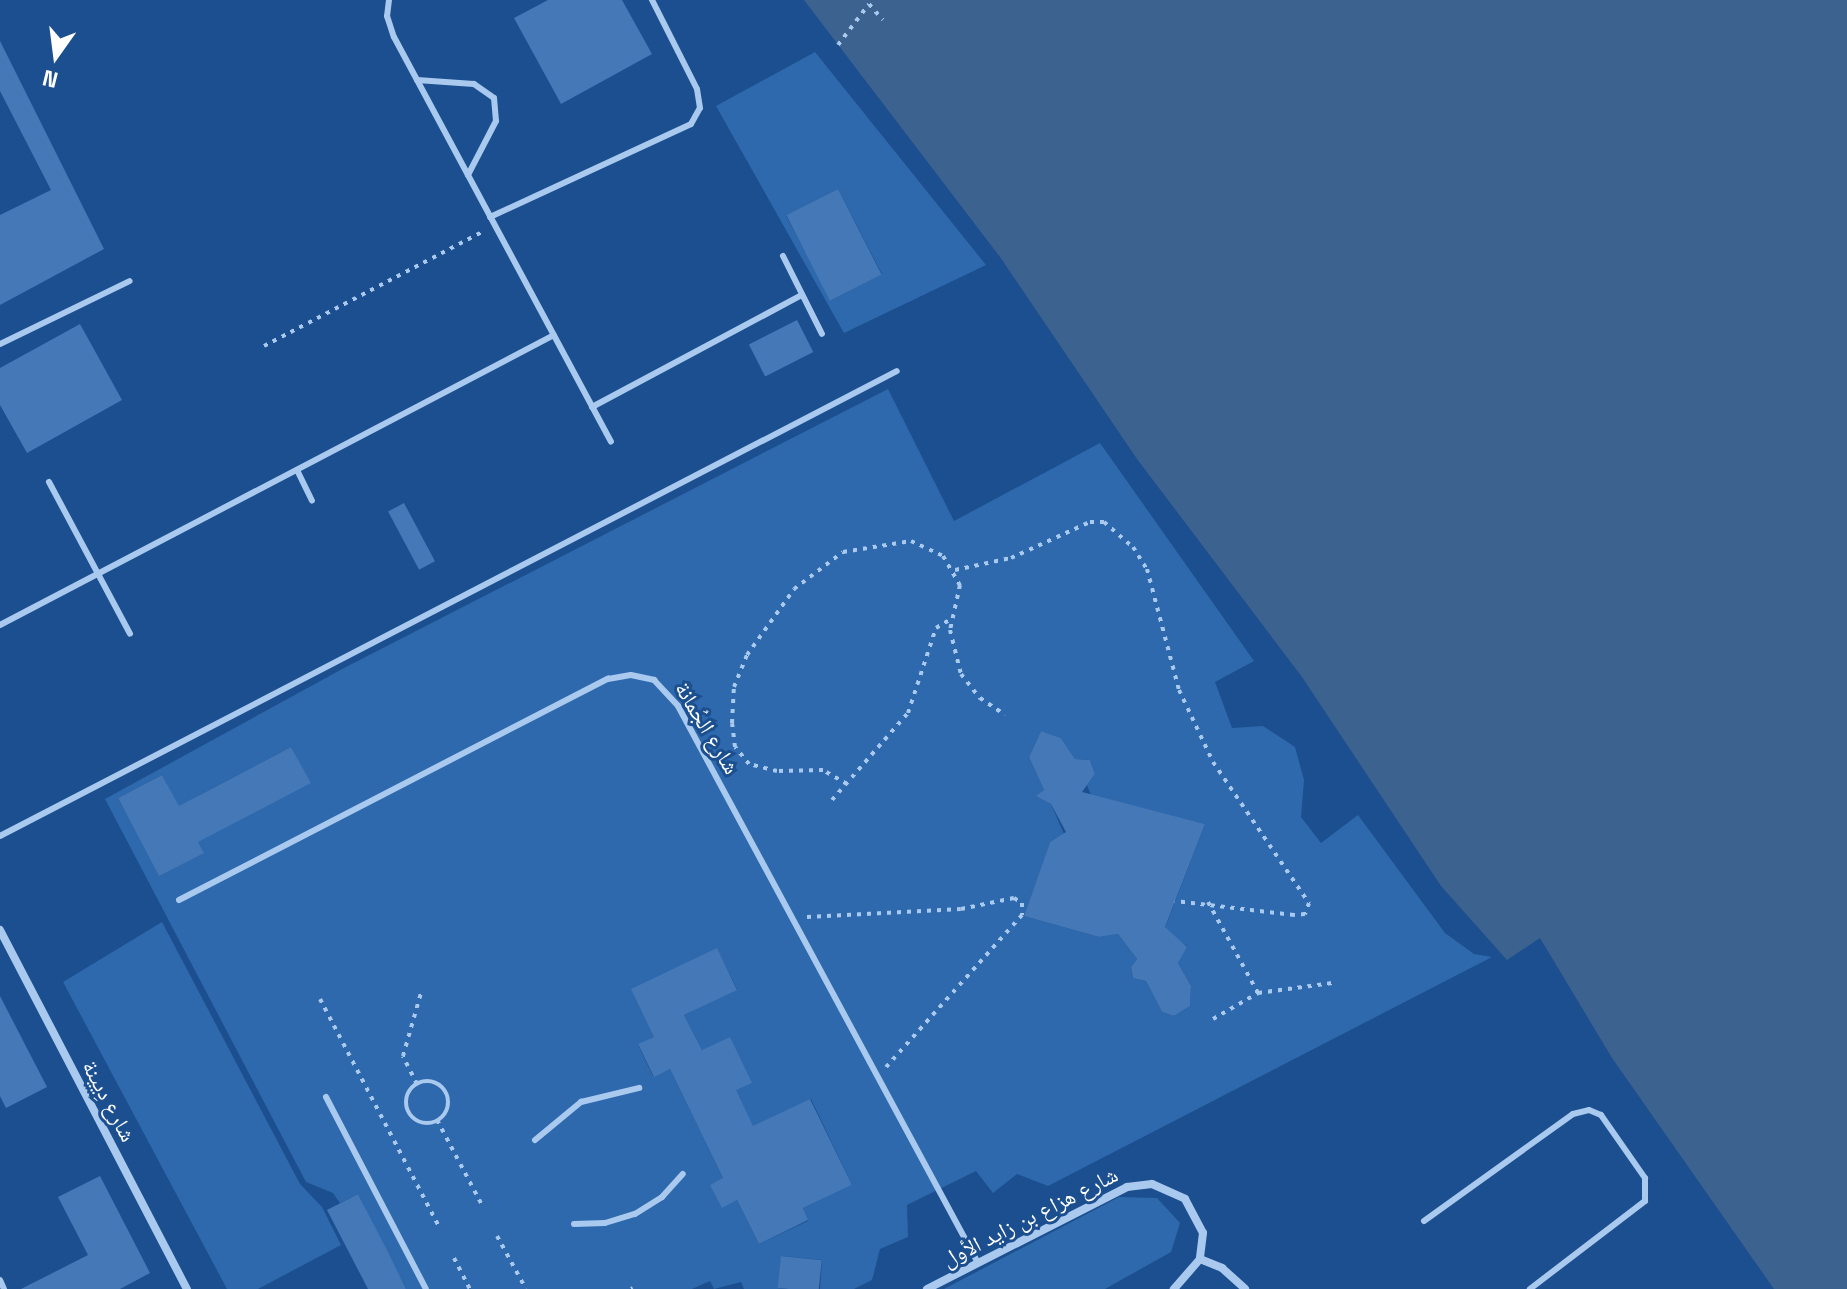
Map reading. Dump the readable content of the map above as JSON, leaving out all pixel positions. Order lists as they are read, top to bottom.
{
  "streets": {
    "street": ["شارع دِيينة", "شارع هزاع بن زايد الأول"],
    "lane": ["شارع الجُمانة"]
  },
  "crossings": [
    ["شارع الجُمانة", "شارع هزاع بن زايد الأول"]
  ],
  "north": "bottom"
}
